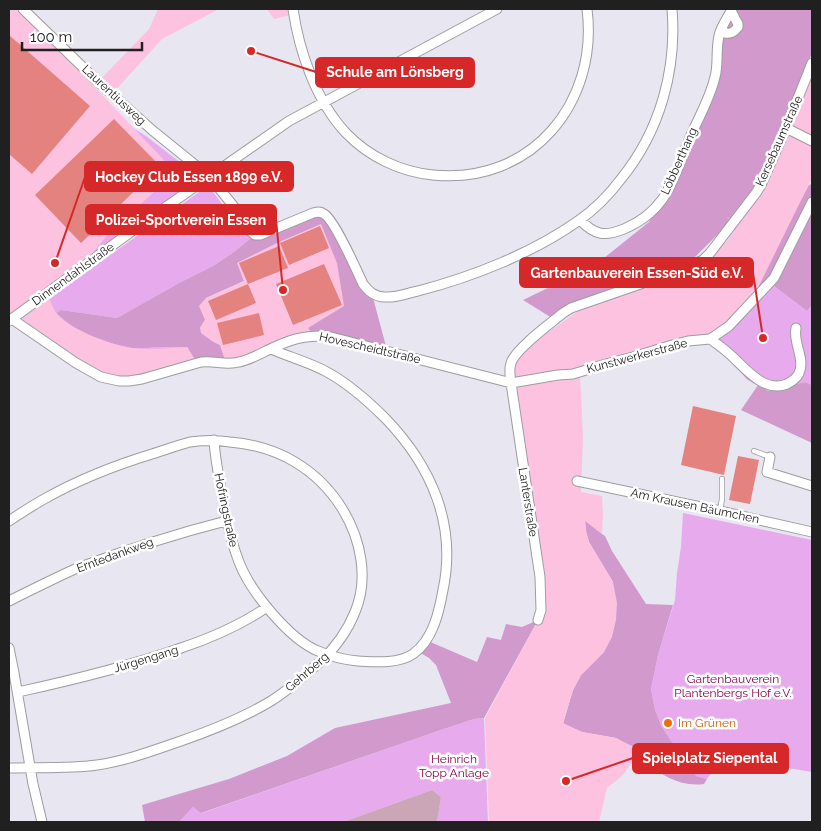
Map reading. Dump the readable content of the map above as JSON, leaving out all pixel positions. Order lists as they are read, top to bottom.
{
  "streets": {
    "street": [
      "Laurentiusweg",
      "Kersebaumstraße",
      "Löbberthang",
      "Dinnendahlstraße",
      "Hovescheidtstraße",
      "Kunstwerkerstraße",
      "Lanterstraße",
      "Am Krausen Bäumchen",
      "Hofringstraße",
      "Erntedankweg",
      "Jürgengang",
      "Gehrberg"
    ]
  },
  "crossings": [
    ["Laurentiusweg", "Löbberthang"],
    ["Laurentiusweg", "Dinnendahlstraße"],
    ["Kersebaumstraße", "Hovescheidtstraße"],
    ["Kersebaumstraße", "Kunstwerkerstraße"],
    ["Kersebaumstraße", "Lanterstraße"],
    ["Dinnendahlstraße", "Hovescheidtstraße"],
    ["Hovescheidtstraße", "Kunstwerkerstraße"],
    ["Hovescheidtstraße", "Lanterstraße"],
    ["Hovescheidtstraße", "Hofringstraße"],
    ["Kunstwerkerstraße", "Lanterstraße"],
    ["Hofringstraße", "Erntedankweg"],
    ["Hofringstraße", "Jürgengang"],
    ["Hofringstraße", "Gehrberg"]
  ],
  "parks": ["Gartenbauverein Plantenbergs Hof e.V.", "Heinrich Topp Anlage"],
  "places": [
    "Schule am Lönsberg",
    "Hockey Club Essen 1899 e.V.",
    "Polizei-Sportverein Essen",
    "Gartenbauverein Essen-Süd e.V.",
    "Im Grünen",
    "Spielplatz Siepental"
  ],
  "scale_bar": "100 m"
}
